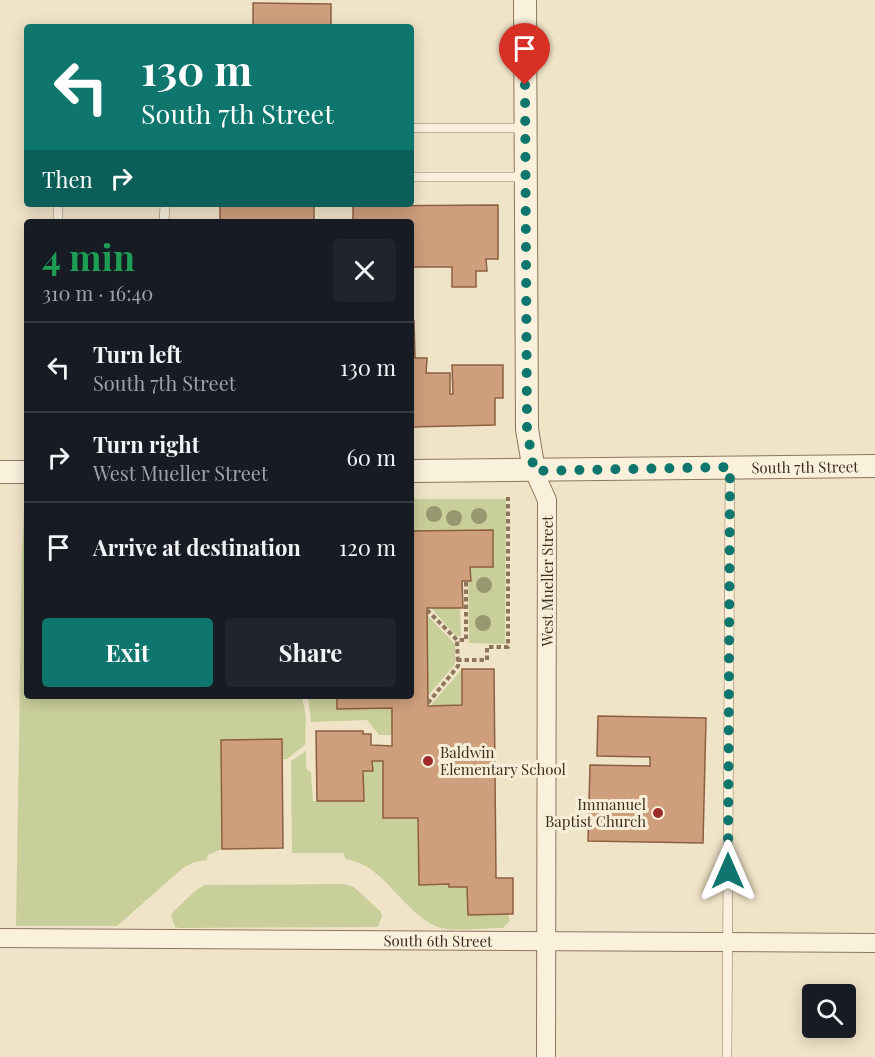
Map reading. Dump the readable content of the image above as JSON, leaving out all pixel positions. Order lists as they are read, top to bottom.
{
  "streets": {
    "street": ["South 7th Street", "West Mueller Street", "South 6th Street"]
  },
  "crossings": [
    ["South 7th Street", "West Mueller Street"],
    ["West Mueller Street", "South 6th Street"]
  ],
  "places": ["Baldwin Elementary School", "Immanuel Baptist Church"],
  "page": {
    "turn": ["130 m", "South 7th Street"],
    "then": "Then",
    "heading": ["4 min", "310 m · 16:40"],
    "list": [
      {
        "name": "Turn left",
        "note": "South 7th Street",
        "value": "130 m"
      },
      {
        "name": "Turn right",
        "note": "West Mueller Street",
        "value": "60 m"
      },
      {
        "name": "Arrive at destination",
        "value": "120 m"
      }
    ],
    "buttons": ["Exit", "Share"]
  }
}
